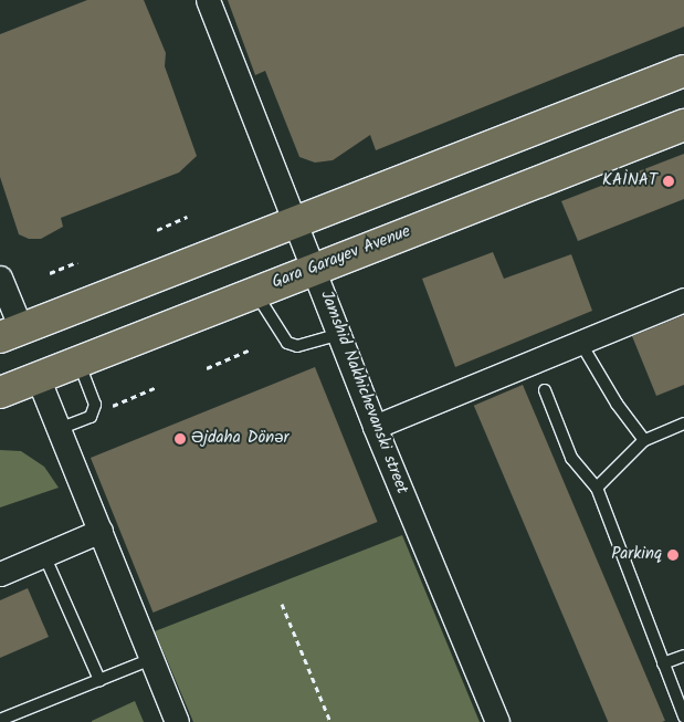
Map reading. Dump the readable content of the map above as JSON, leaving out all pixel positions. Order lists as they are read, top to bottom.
{
  "streets": {
    "main road": ["Gara Garayev Avenue"],
    "street": ["Jamshid Nakhichevanski street"]
  },
  "crossings": [
    ["Gara Garayev Avenue", "Jamshid Nakhichevanski street"]
  ],
  "places": ["KAİNAT", "Әjdaha Dönәr", "Parkinq"]
}
